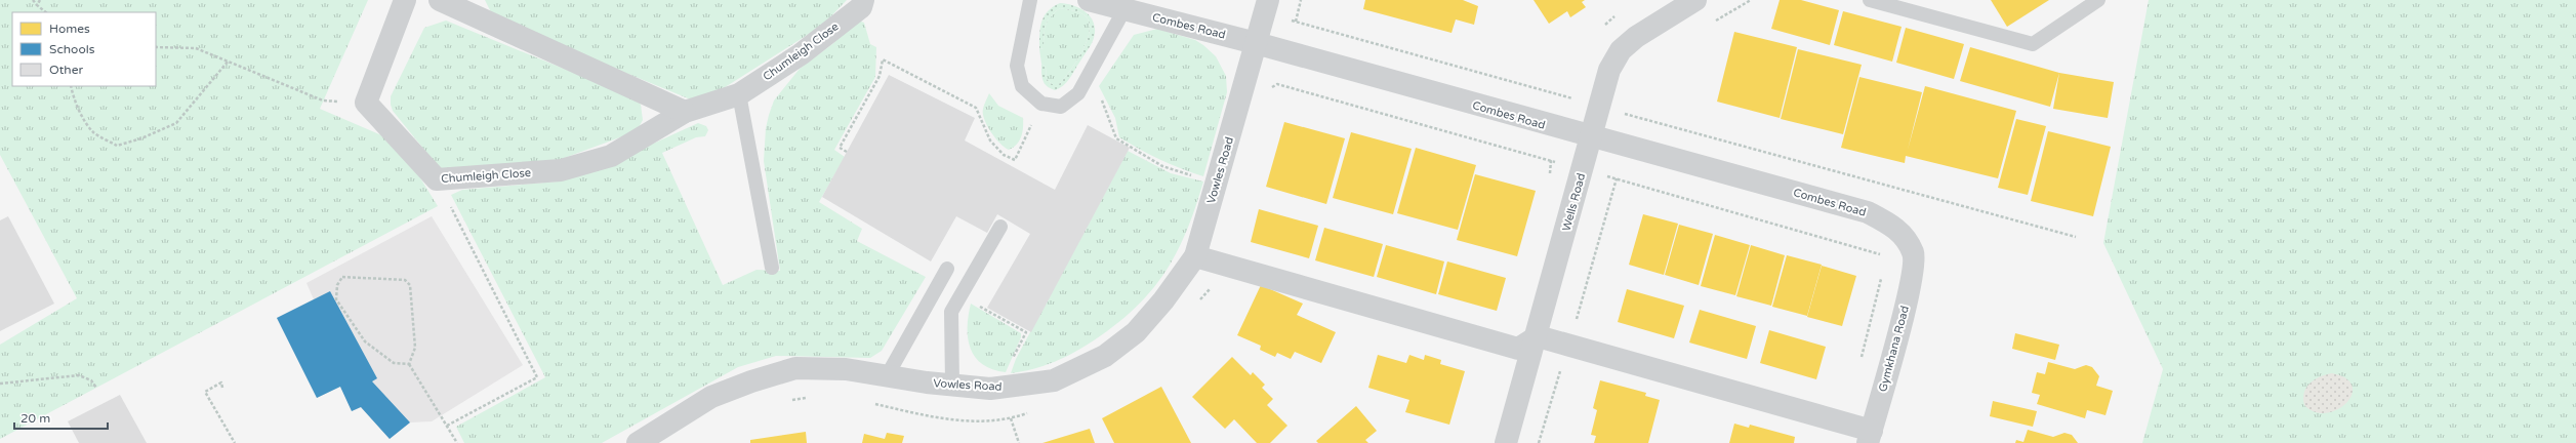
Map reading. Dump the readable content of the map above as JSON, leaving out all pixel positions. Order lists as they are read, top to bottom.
{
  "streets": {
    "street": [
      "Combes Road",
      "Chumleigh Close",
      "Vowles Road",
      "Wells Road",
      "Gymkhana Road"
    ]
  },
  "crossings": [
    ["Combes Road", "Vowles Road"],
    ["Combes Road", "Wells Road"],
    ["Combes Road", "Gymkhana Road"]
  ],
  "legend": ["Homes", "Schools", "Other"],
  "scale_bar": "20 m"
}
